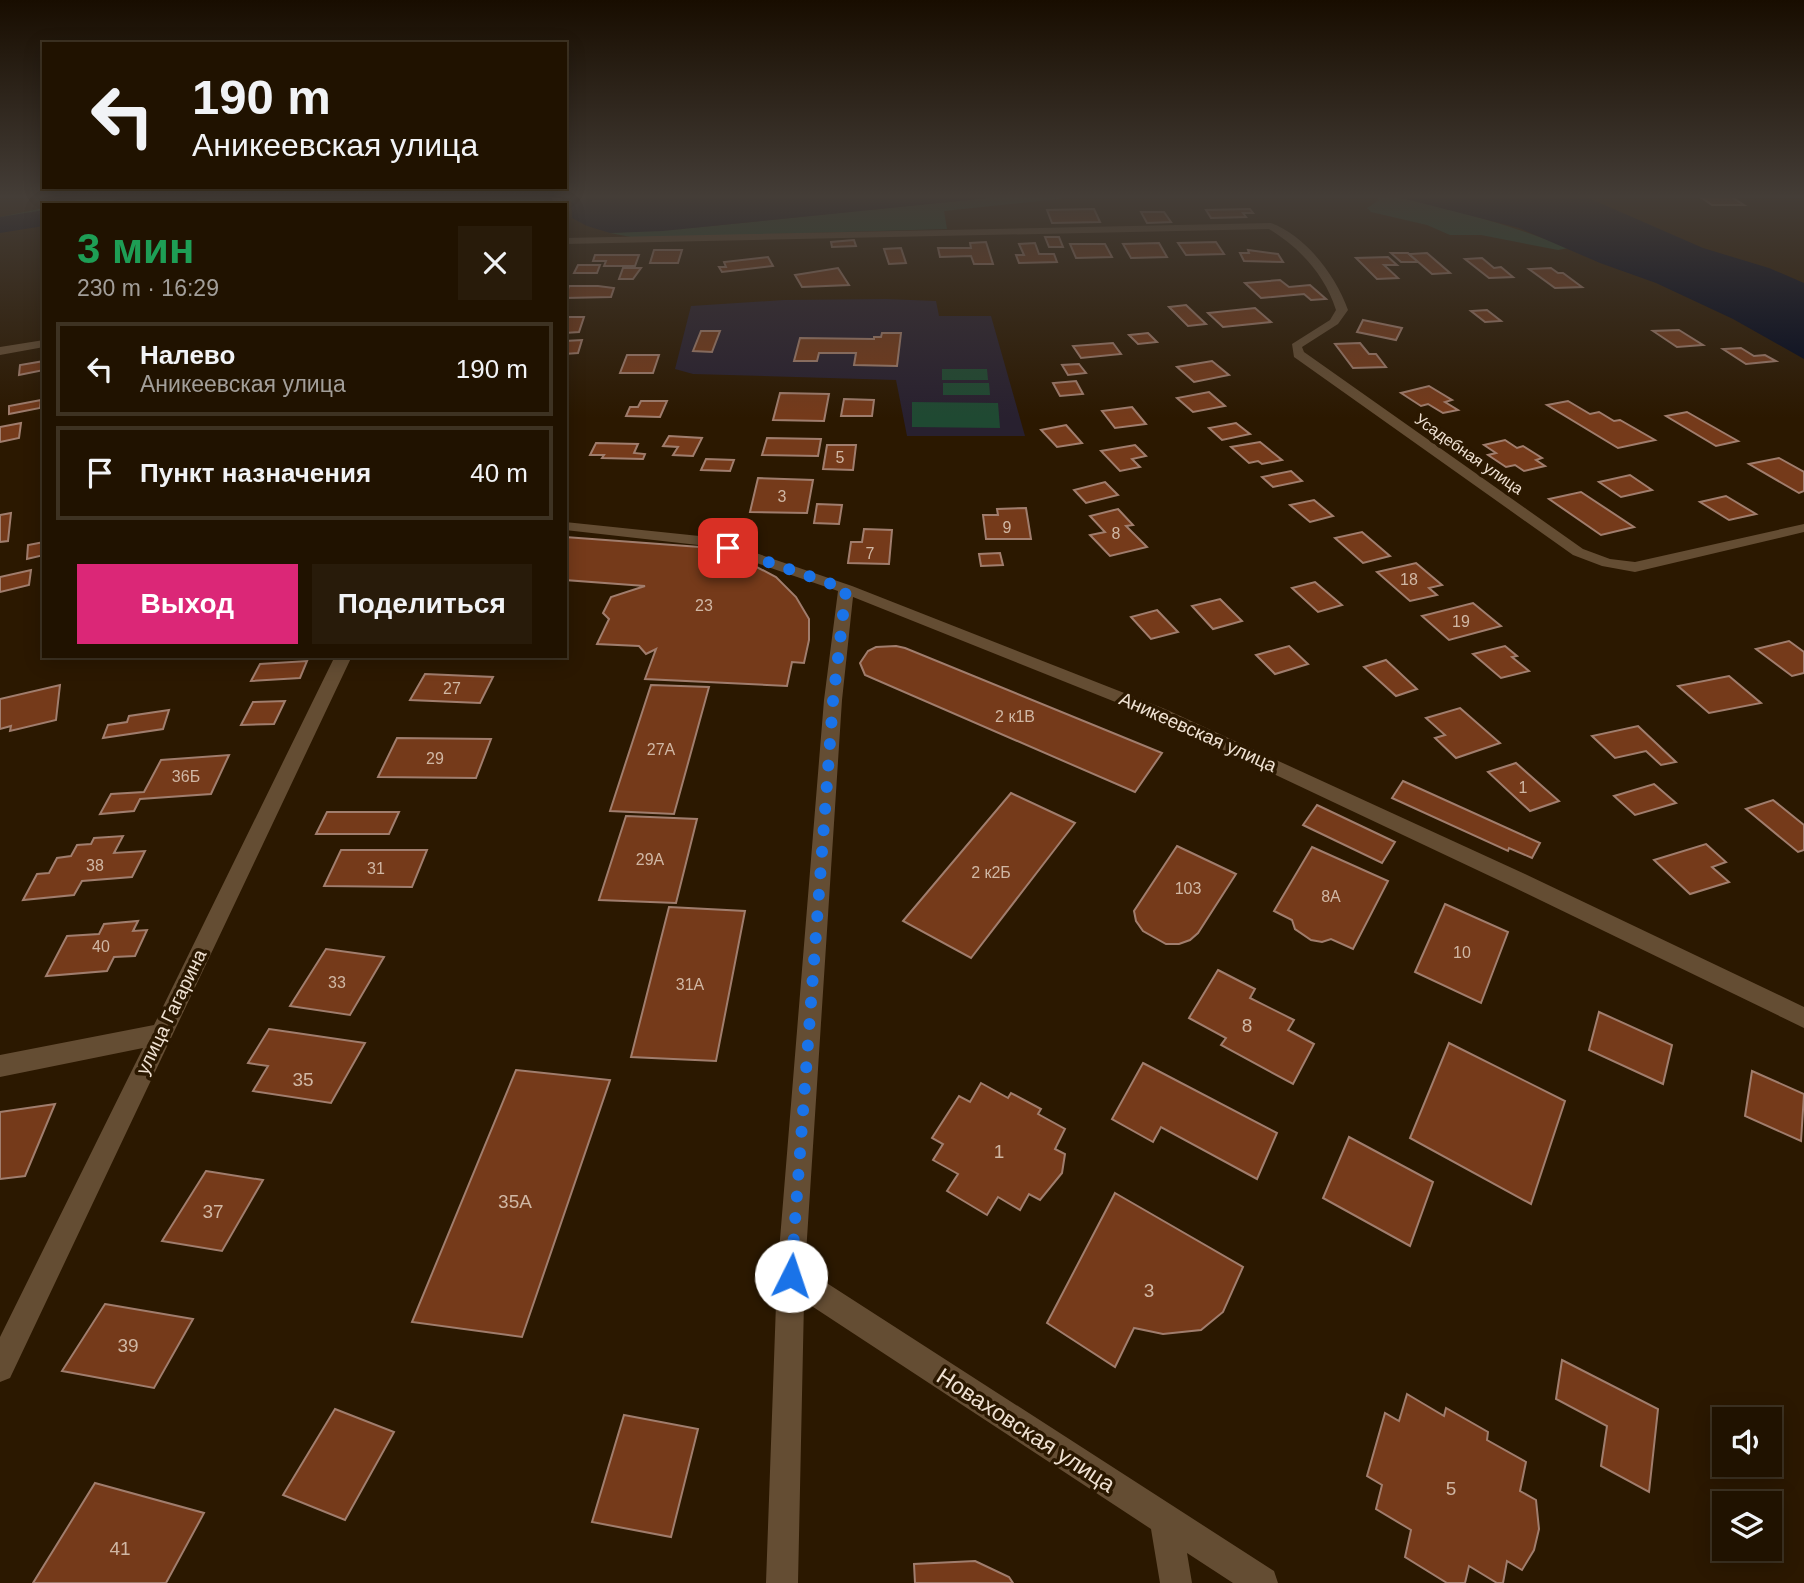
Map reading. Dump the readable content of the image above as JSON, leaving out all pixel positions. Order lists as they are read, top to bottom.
{
  "streets": {
    "street": [
      "Усадебная улица",
      "Аникеевская улица",
      "улица Гагарина",
      "Новаховская улица"
    ]
  },
  "house_numbers": [
    "5",
    "3",
    "9",
    "8",
    "7",
    "18",
    "23",
    "19",
    "27",
    "2 к1В",
    "27А",
    "29",
    "36Б",
    "1",
    "29А",
    "38",
    "31",
    "2 к2Б",
    "103",
    "8А",
    "40",
    "10",
    "33",
    "31А",
    "8",
    "35",
    "1",
    "35А",
    "37",
    "3",
    "39",
    "5",
    "41"
  ],
  "page": {
    "turn": ["190 m", "Аникеевская улица"],
    "heading": ["3 мин", "230 m · 16:29"],
    "list": [
      {
        "name": "Налево",
        "note": "Аникеевская улица",
        "value": "190 m"
      },
      {
        "name": "Пункт назначения",
        "value": "40 m"
      }
    ],
    "buttons": ["Выход", "Поделиться"]
  }
}
